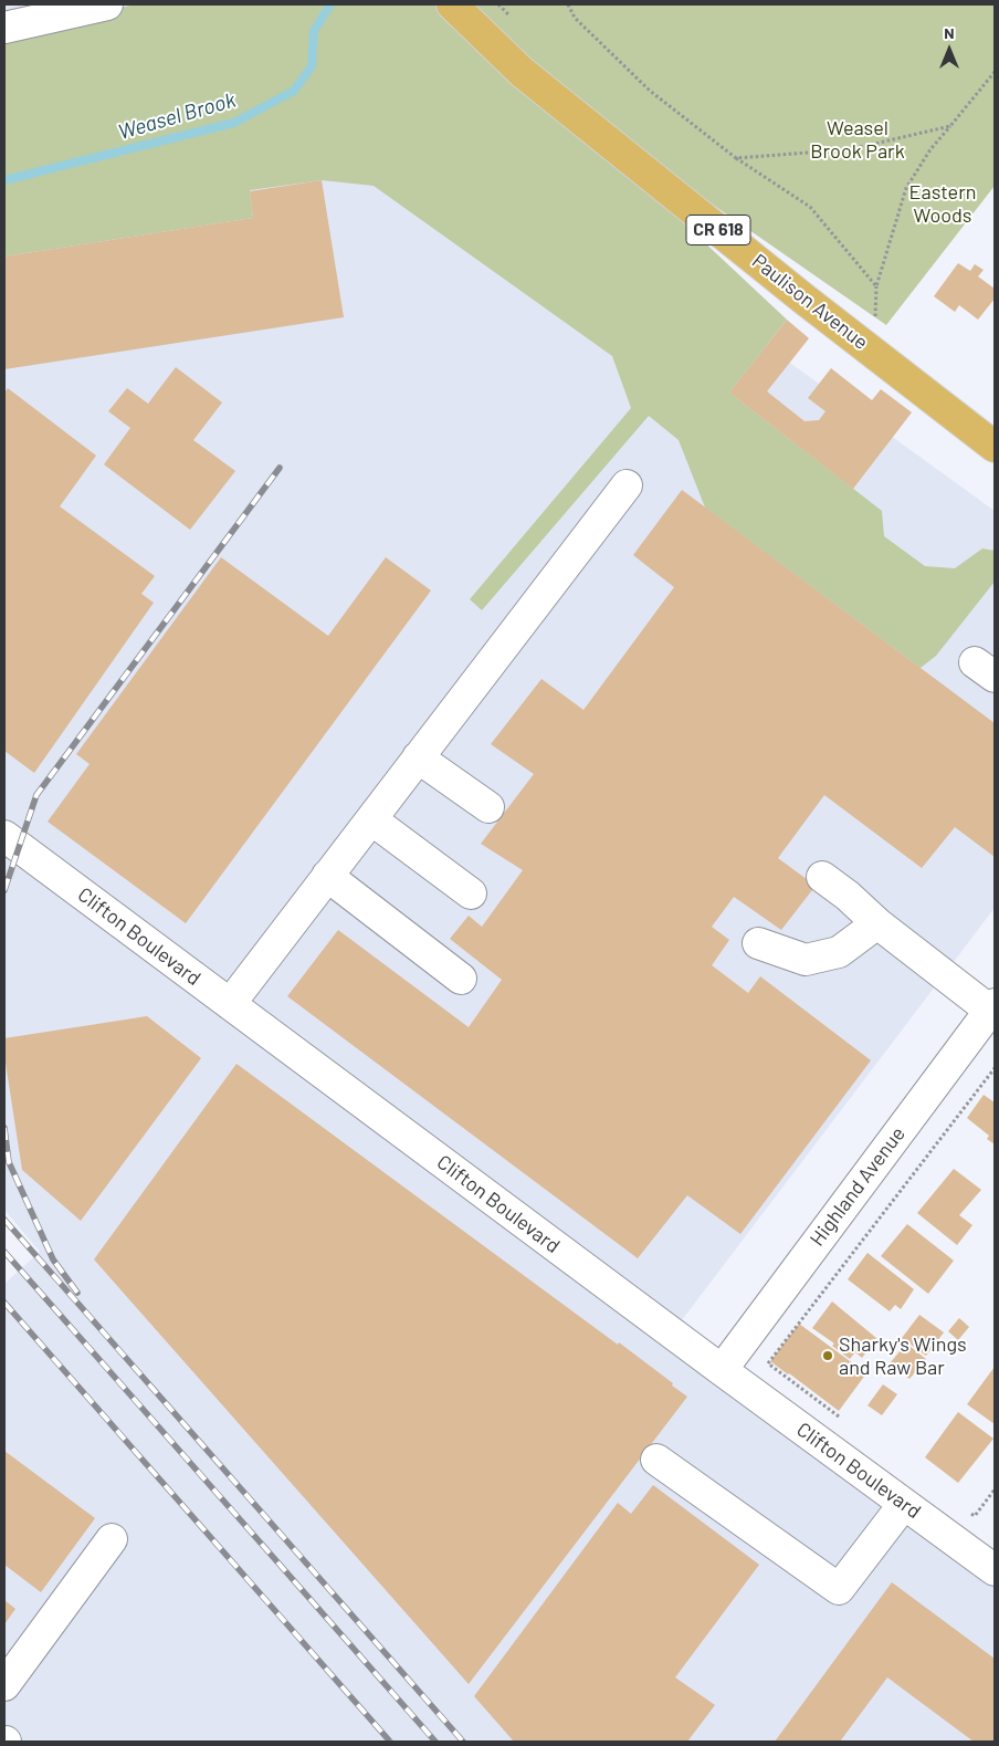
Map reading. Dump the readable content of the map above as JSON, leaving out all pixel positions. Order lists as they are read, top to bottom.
{
  "streets": {
    "main road": ["CR 618", "Paulison Avenue"],
    "street": ["Clifton Boulevard", "Highland Avenue"]
  },
  "crossings": [
    ["Clifton Boulevard", "Highland Avenue"]
  ],
  "water": ["Weasel Brook"],
  "parks": ["Weasel Brook Park", "Eastern Woods"],
  "places": ["Sharky's Wings and Raw Bar"],
  "north": "top"
}
